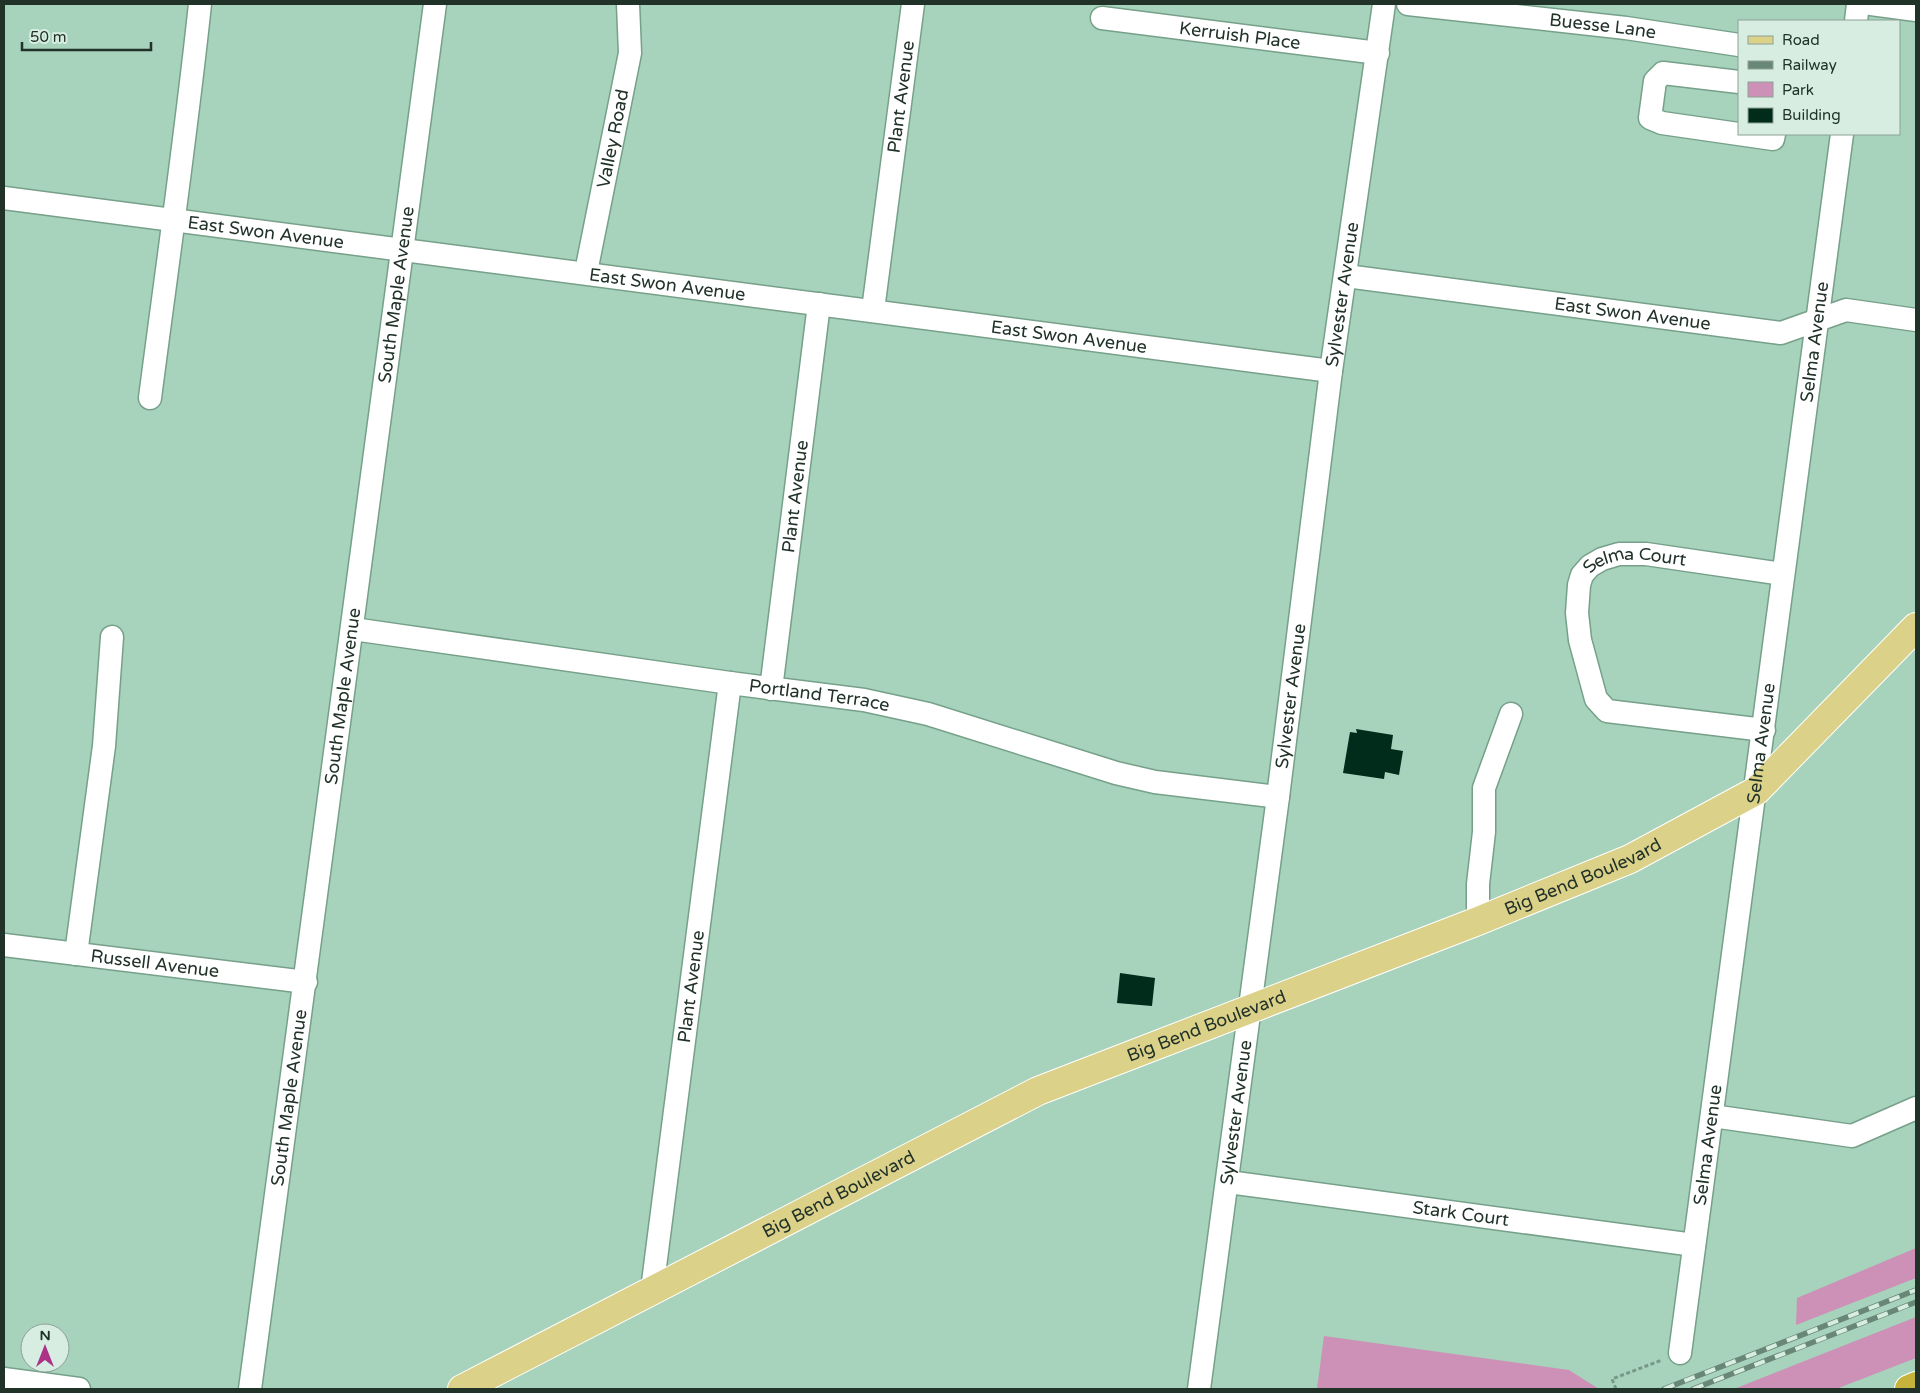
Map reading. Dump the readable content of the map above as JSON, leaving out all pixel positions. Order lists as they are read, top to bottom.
{
  "streets": {
    "main road": ["Big Bend Boulevard"],
    "street": [
      "Buesse Lane",
      "Kerruish Place",
      "Plant Avenue",
      "Valley Road",
      "East Swon Avenue",
      "South Maple Avenue",
      "Sylvester Avenue",
      "Selma Avenue",
      "Selma Court",
      "Portland Terrace",
      "Russell Avenue",
      "Stark Court"
    ]
  },
  "crossings": [
    ["Kerruish Place", "Sylvester Avenue"],
    ["Plant Avenue", "East Swon Avenue"],
    ["Plant Avenue", "Portland Terrace"],
    ["Plant Avenue", "Big Bend Boulevard"],
    ["Valley Road", "East Swon Avenue"],
    ["East Swon Avenue", "South Maple Avenue"],
    ["East Swon Avenue", "Sylvester Avenue"],
    ["East Swon Avenue", "Selma Avenue"],
    ["South Maple Avenue", "Portland Terrace"],
    ["South Maple Avenue", "Russell Avenue"],
    ["Sylvester Avenue", "Portland Terrace"],
    ["Sylvester Avenue", "Big Bend Boulevard"],
    ["Sylvester Avenue", "Stark Court"],
    ["Selma Avenue", "Selma Court"],
    ["Selma Avenue", "Big Bend Boulevard"],
    ["Selma Avenue", "Stark Court"]
  ],
  "legend": [
    "Road",
    "Railway",
    "Park",
    "Building"
  ],
  "scale_bar": "50 m",
  "north": "top"
}
